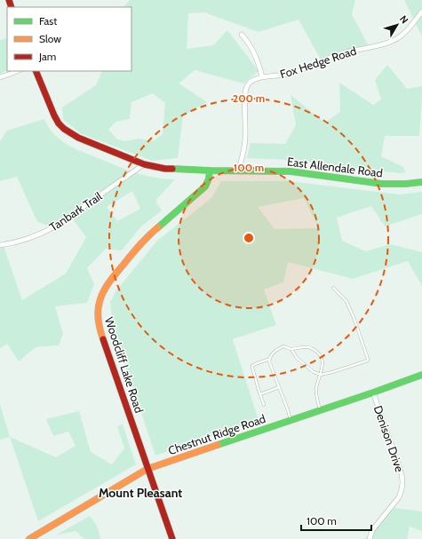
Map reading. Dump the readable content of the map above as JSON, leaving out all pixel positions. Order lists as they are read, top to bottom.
{
  "streets": {
    "main road": ["East Allendale Road", "Woodcliff Lake Road", "Chestnut Ridge Road"],
    "street": ["Fox Hedge Road", "Tanbark Trail", "Denison Drive"]
  },
  "crossings": [
    ["Fox Hedge Road", "East Allendale Road"],
    ["East Allendale Road", "Tanbark Trail"],
    ["East Allendale Road", "Woodcliff Lake Road"],
    ["Woodcliff Lake Road", "Chestnut Ridge Road"],
    ["Chestnut Ridge Road", "Denison Drive"]
  ],
  "districts": ["Mount Pleasant"],
  "legend": ["Fast", "Slow", "Jam"],
  "scale_bar": "100 m",
  "north": "top right",
  "rings": ["200 m", "100 m"]
}
